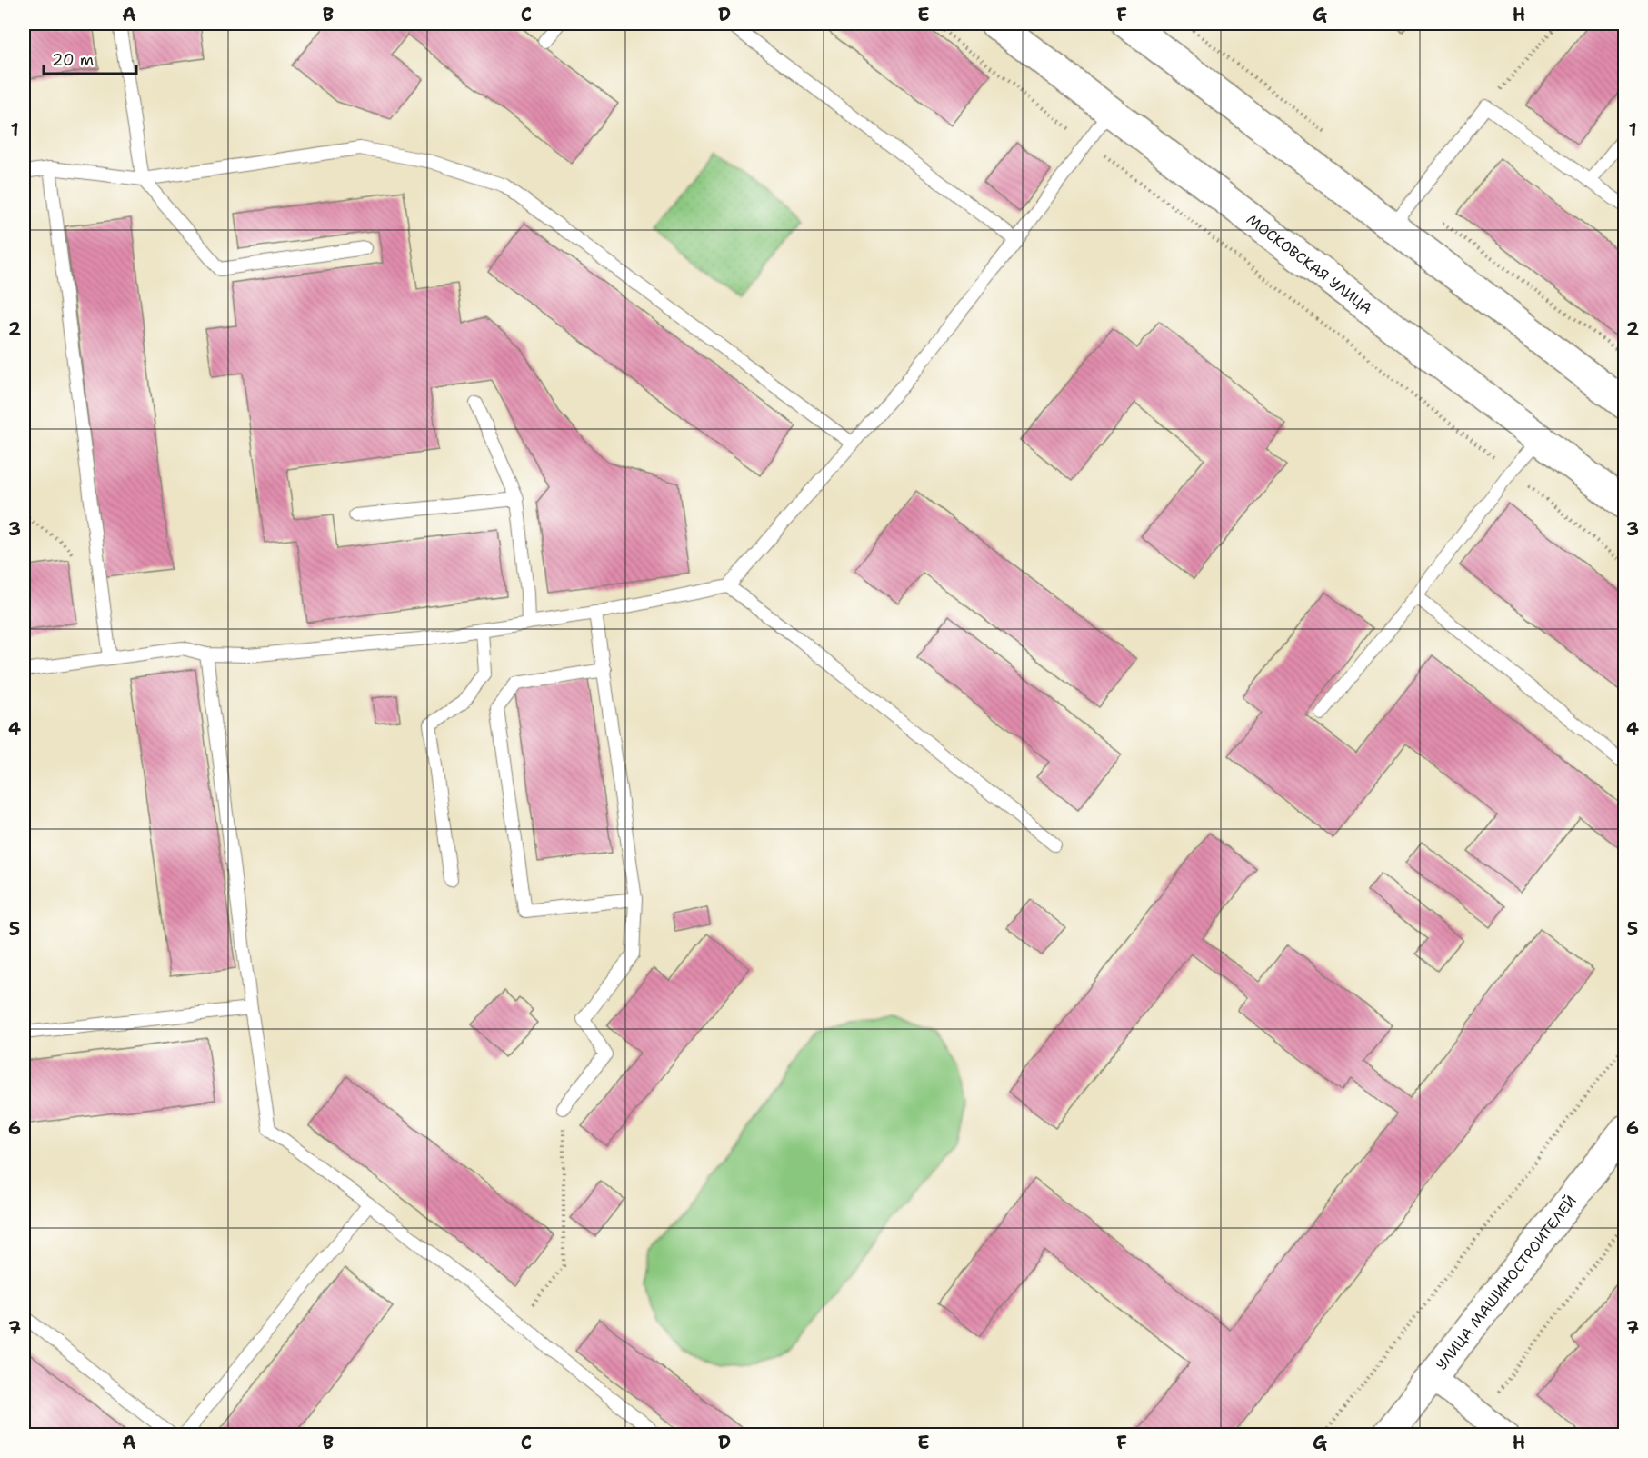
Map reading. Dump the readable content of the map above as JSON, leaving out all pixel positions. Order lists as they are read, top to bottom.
{
  "streets": {
    "main road": ["МОСКОВСКАЯ УЛИЦА", "УЛИЦА МАШИНОСТРОИТЕЛЕЙ"]
  },
  "scale_bar": "20 m",
  "grid": {
    "columns": [
      "A",
      "B",
      "C",
      "D",
      "E",
      "F",
      "G",
      "H"
    ],
    "rows": [
      "1",
      "2",
      "3",
      "4",
      "5",
      "6",
      "7"
    ]
  }
}
